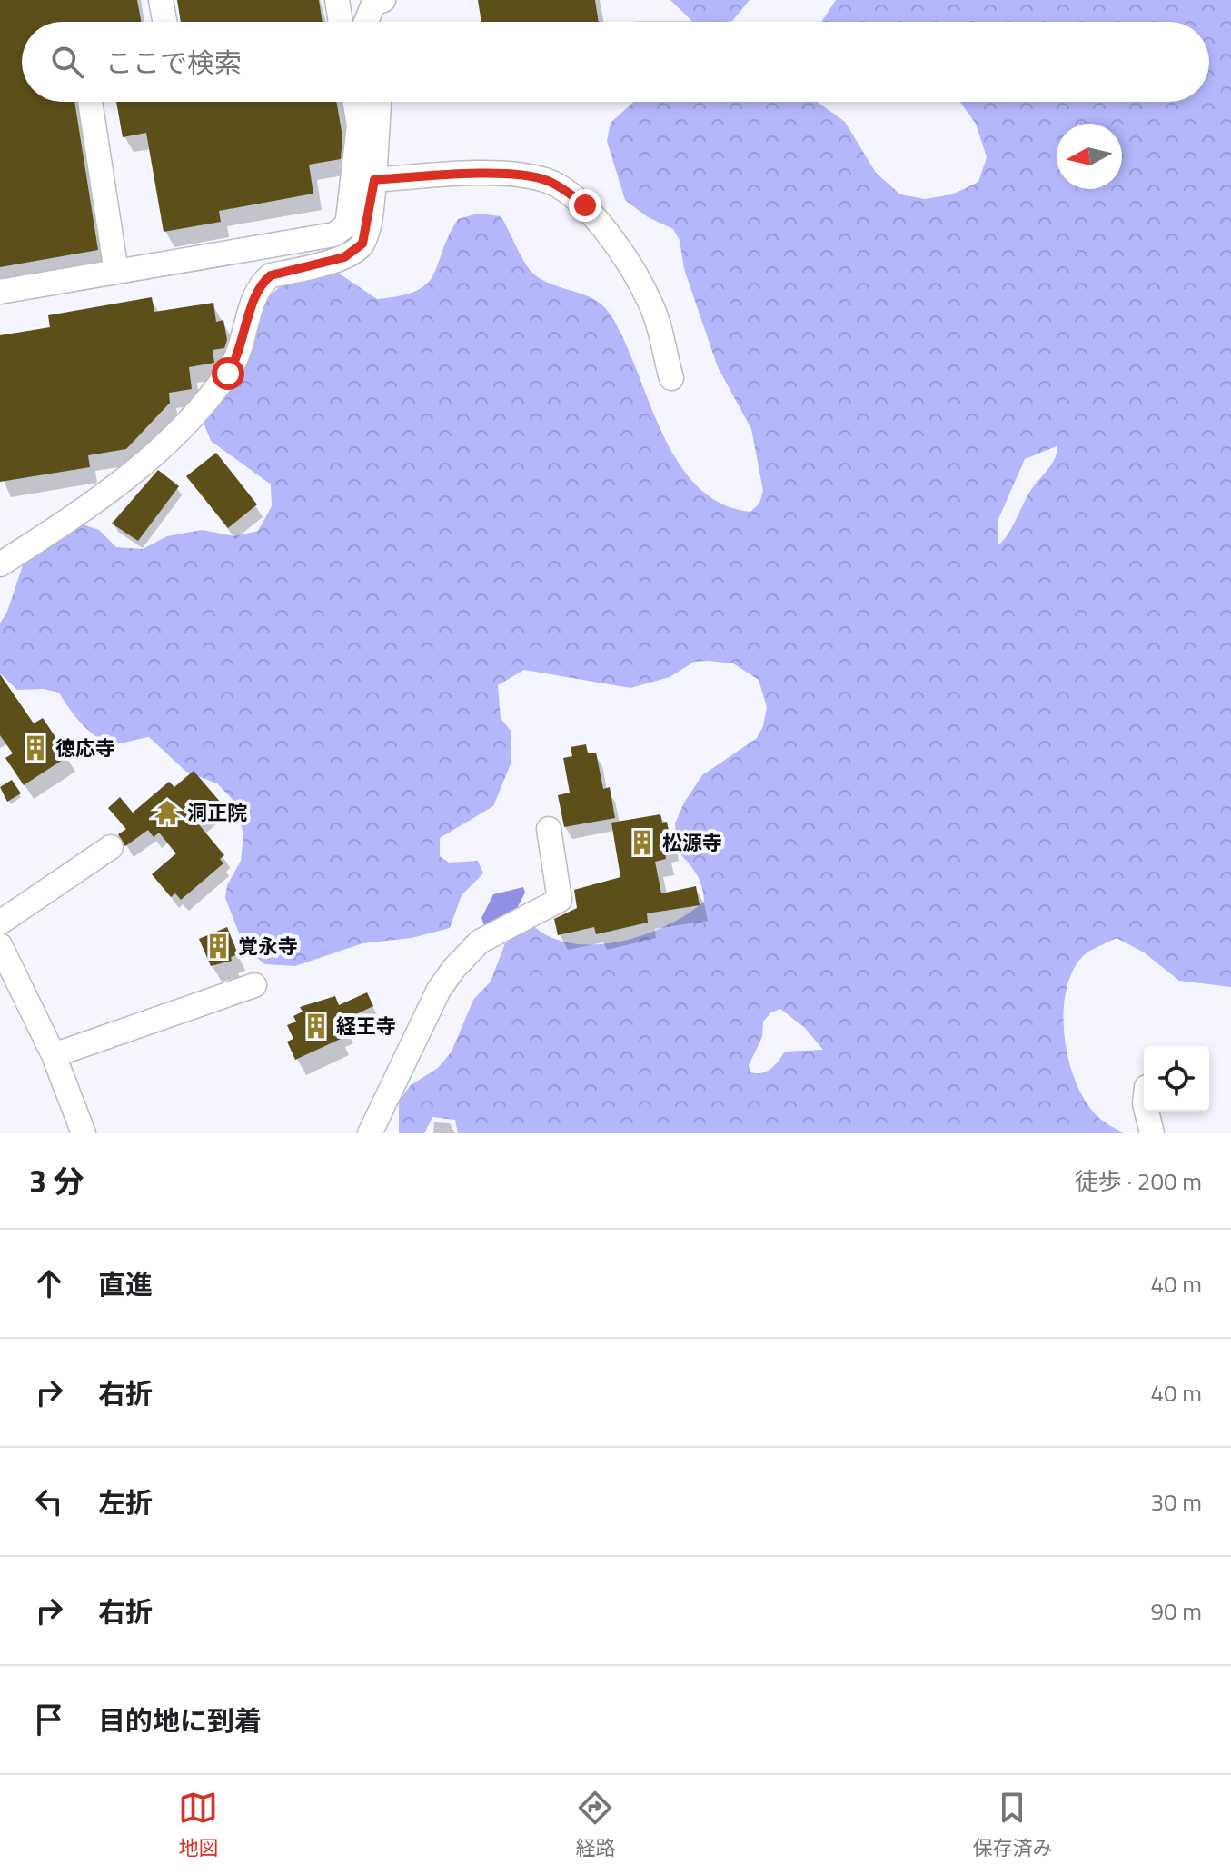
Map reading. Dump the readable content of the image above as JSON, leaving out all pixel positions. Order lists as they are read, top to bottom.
{
  "places": {
    "building": [
      "徳応寺",
      "松源寺",
      "覚永寺",
      "経王寺"
    ],
    "temple": ["洞正院"]
  },
  "north": "left",
  "page": {
    "search": "ここで検索",
    "heading": ["3 分", "徒歩 · 200 m"],
    "list": [
      ["直進", "40 m"],
      ["右折", "40 m"],
      ["左折", "30 m"],
      ["右折", "90 m"],
      "目的地に到着"
    ],
    "nav": ["地図", "経路", "保存済み"]
  }
}
